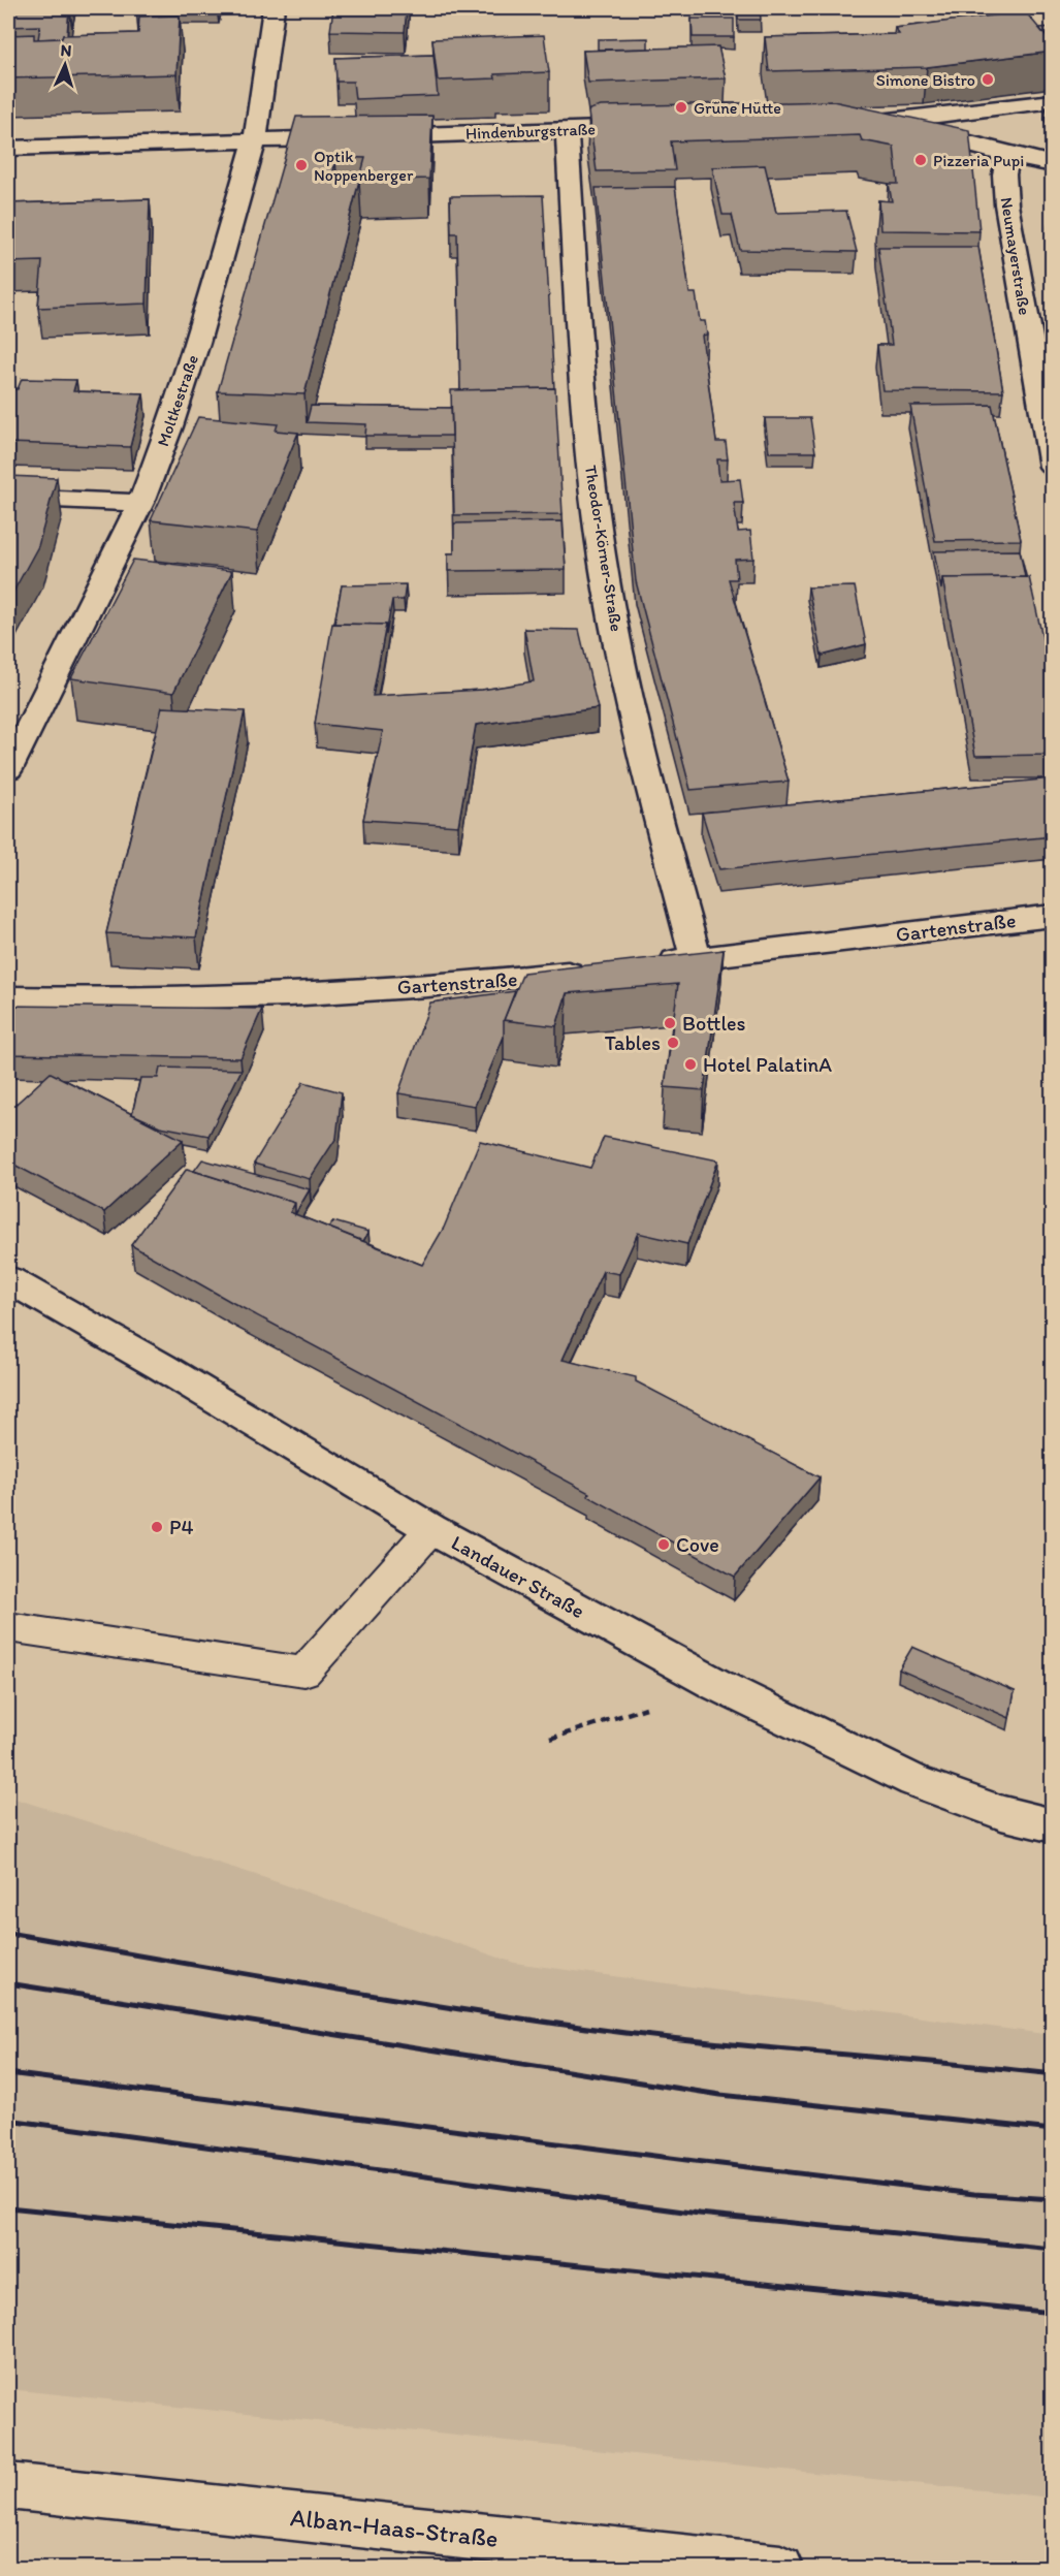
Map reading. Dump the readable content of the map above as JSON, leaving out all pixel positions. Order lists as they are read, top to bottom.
{
  "streets": {
    "street": [
      "Hindenburgstraße",
      "Neumayerstraße",
      "Moltkestraße",
      "Theodor-Körner-Straße",
      "Gartenstraße",
      "Landauer Straße",
      "Alban-Haas-Straße"
    ]
  },
  "crossings": [
    ["Hindenburgstraße", "Moltkestraße"],
    ["Hindenburgstraße", "Theodor-Körner-Straße"],
    ["Theodor-Körner-Straße", "Gartenstraße"]
  ],
  "places": [
    "Simone Bistro",
    "Grüne Hütte",
    "Pizzeria Pupi",
    "Optik Noppenberger",
    "Bottles",
    "Tables",
    "Hotel PalatinA",
    "P4",
    "Cove"
  ],
  "north": "top"
}
